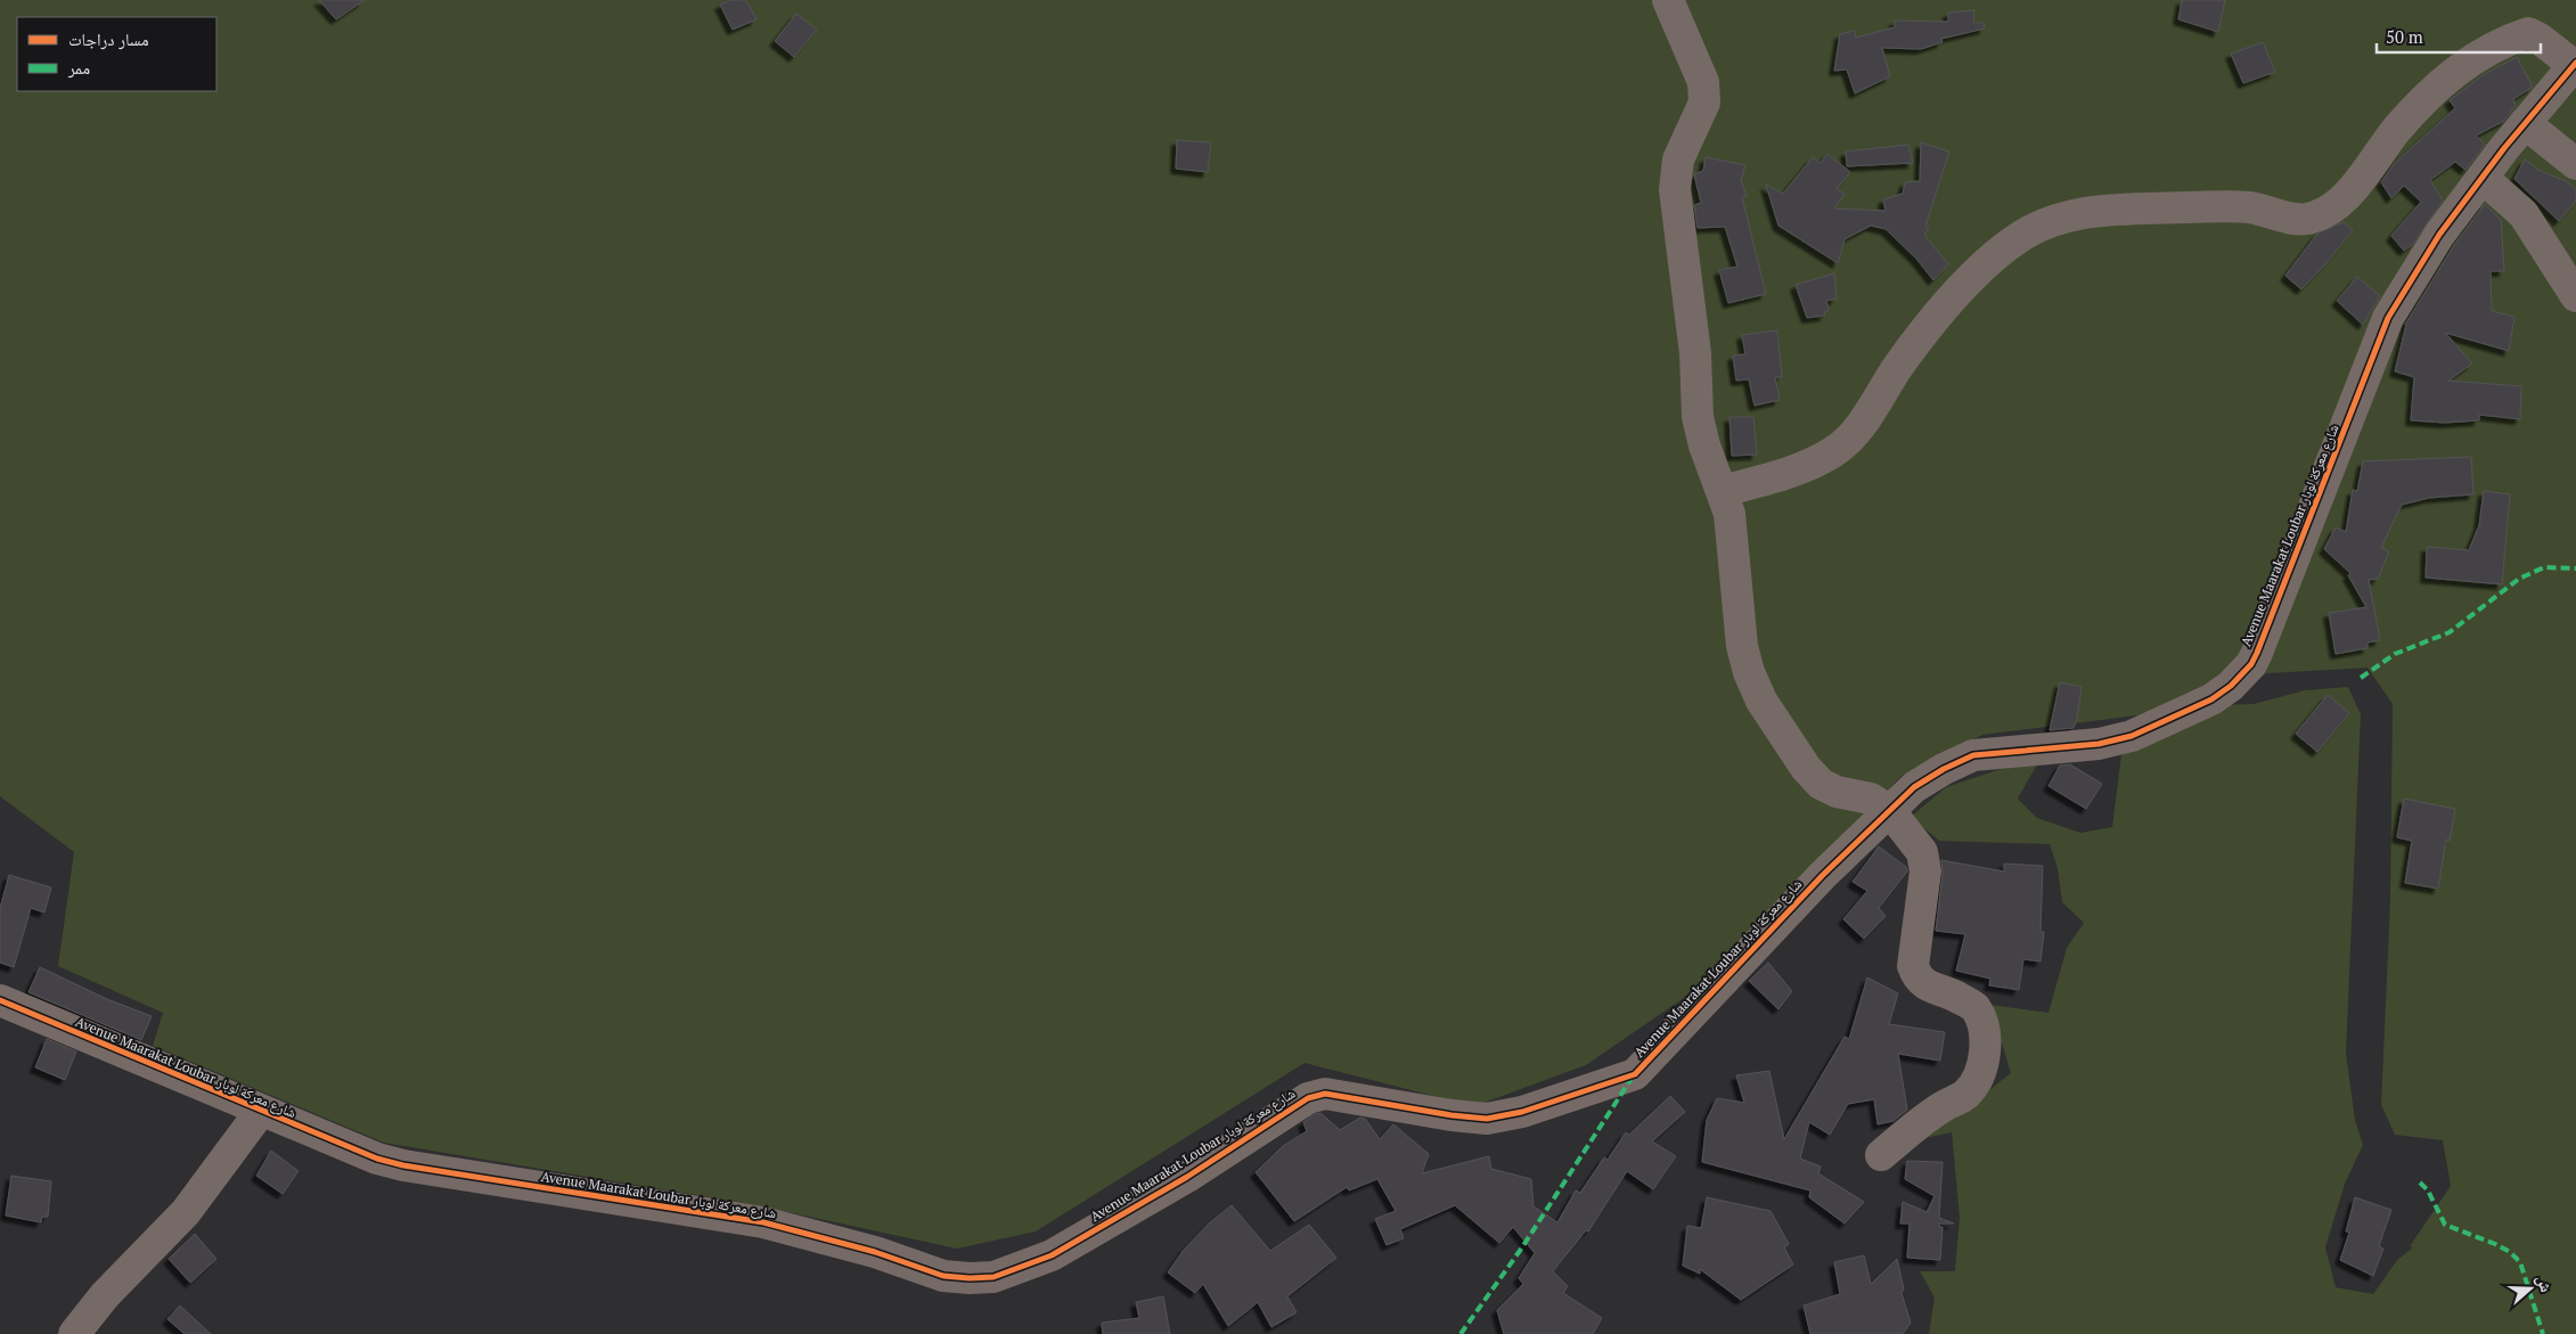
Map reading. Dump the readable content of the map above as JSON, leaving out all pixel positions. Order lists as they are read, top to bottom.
{
  "streets": {
    "street": ["Avenue Maarakat Loubar شارع معركة لوبار"]
  },
  "legend": ["مسار دراجات", "ممر"],
  "scale_bar": "50 m",
  "north": "right"
}
